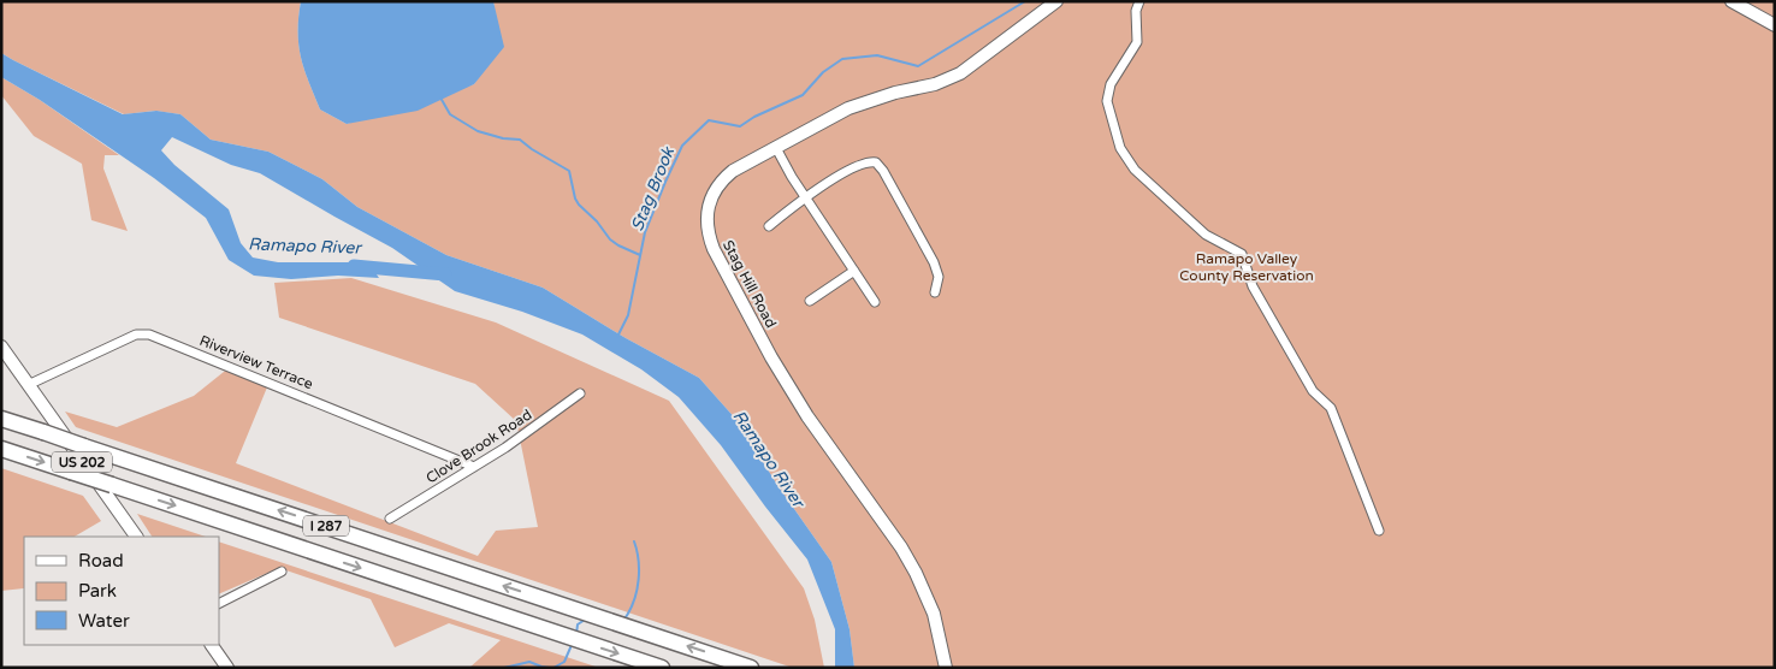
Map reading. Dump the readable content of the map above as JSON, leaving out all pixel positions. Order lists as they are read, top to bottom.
{
  "streets": {
    "highway": ["I 287"],
    "street": [
      "Stag Hill Road",
      "Riverview Terrace",
      "Clove Brook Road",
      "US 202"
    ]
  },
  "crossings": [
    ["Riverview Terrace", "Clove Brook Road"],
    ["Riverview Terrace", "US 202"]
  ],
  "water": ["Stag Brook", "Ramapo River"],
  "parks": ["Ramapo Valley County Reservation"],
  "legend": ["Road", "Park", "Water"]
}
